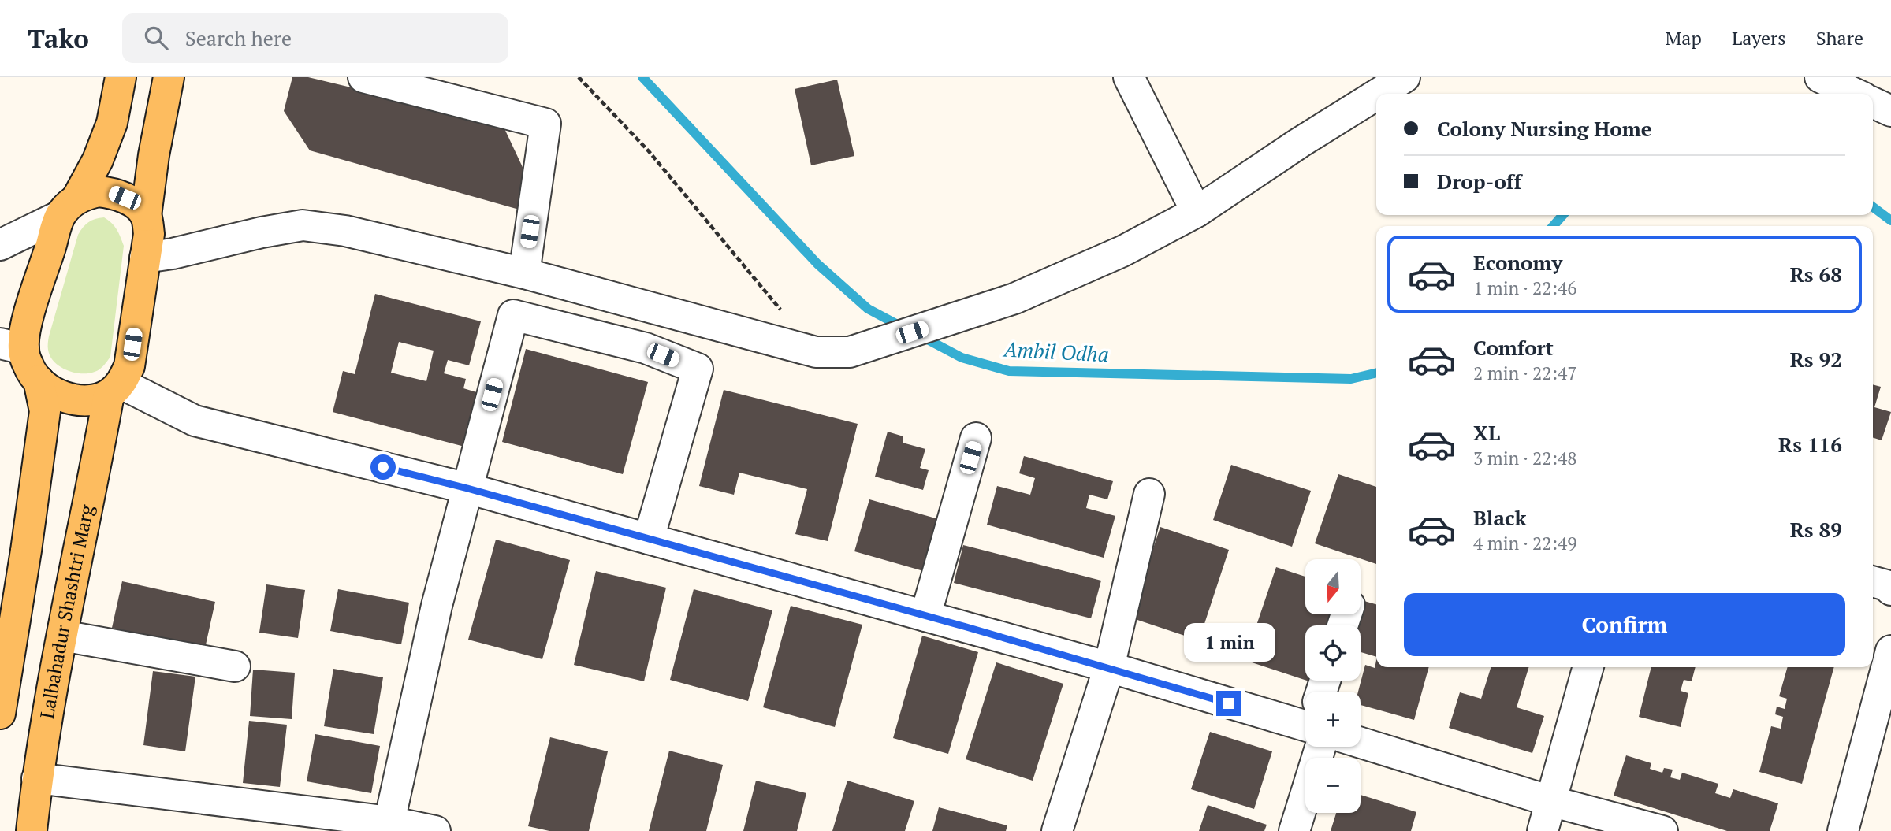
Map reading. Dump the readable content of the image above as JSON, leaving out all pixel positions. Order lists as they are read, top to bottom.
{
  "streets": {
    "main road": ["Lalbahadur Shashtri Marg"]
  },
  "water": ["Ambil Odha"],
  "north": "bottom",
  "page": {
    "header": "Tako",
    "search": "Search here",
    "nav": ["Map", "Layers", "Share"],
    "banner": ["Colony Nursing Home", "Drop-off"],
    "list": [
      {
        "name": "Economy",
        "note": "1 min · 22:46",
        "value": "Rs 68"
      },
      {
        "name": "Comfort",
        "note": "2 min · 22:47",
        "value": "Rs 92"
      },
      {
        "name": "XL",
        "note": "3 min · 22:48",
        "value": "Rs 116"
      },
      {
        "name": "Black",
        "note": "4 min · 22:49",
        "value": "Rs 89"
      }
    ],
    "map_buttons": ["+", "−"],
    "buttons": "Confirm",
    "bubble": "1 min"
  }
}
